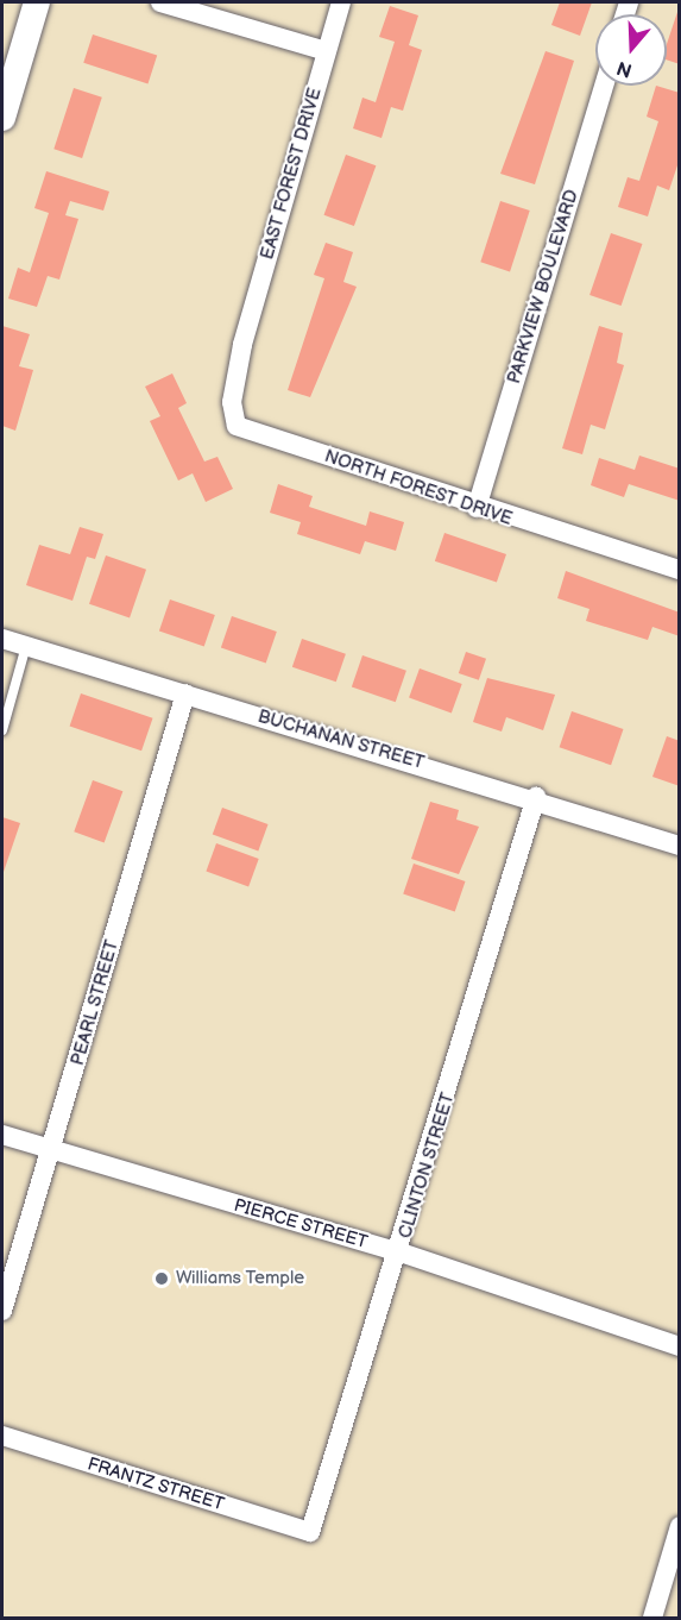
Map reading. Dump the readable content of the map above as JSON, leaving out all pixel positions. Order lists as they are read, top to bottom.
{
  "streets": {
    "street": [
      "EAST FOREST DRIVE",
      "PARKVIEW BOULEVARD",
      "NORTH FOREST DRIVE",
      "BUCHANAN STREET",
      "PEARL STREET",
      "CLINTON STREET",
      "PIERCE STREET",
      "FRANTZ STREET"
    ]
  },
  "crossings": [
    ["EAST FOREST DRIVE", "NORTH FOREST DRIVE"],
    ["PARKVIEW BOULEVARD", "NORTH FOREST DRIVE"],
    ["BUCHANAN STREET", "PEARL STREET"],
    ["BUCHANAN STREET", "CLINTON STREET"],
    ["PEARL STREET", "PIERCE STREET"],
    ["CLINTON STREET", "PIERCE STREET"],
    ["CLINTON STREET", "FRANTZ STREET"]
  ],
  "places": ["Williams Temple"],
  "north": "bottom"
}
